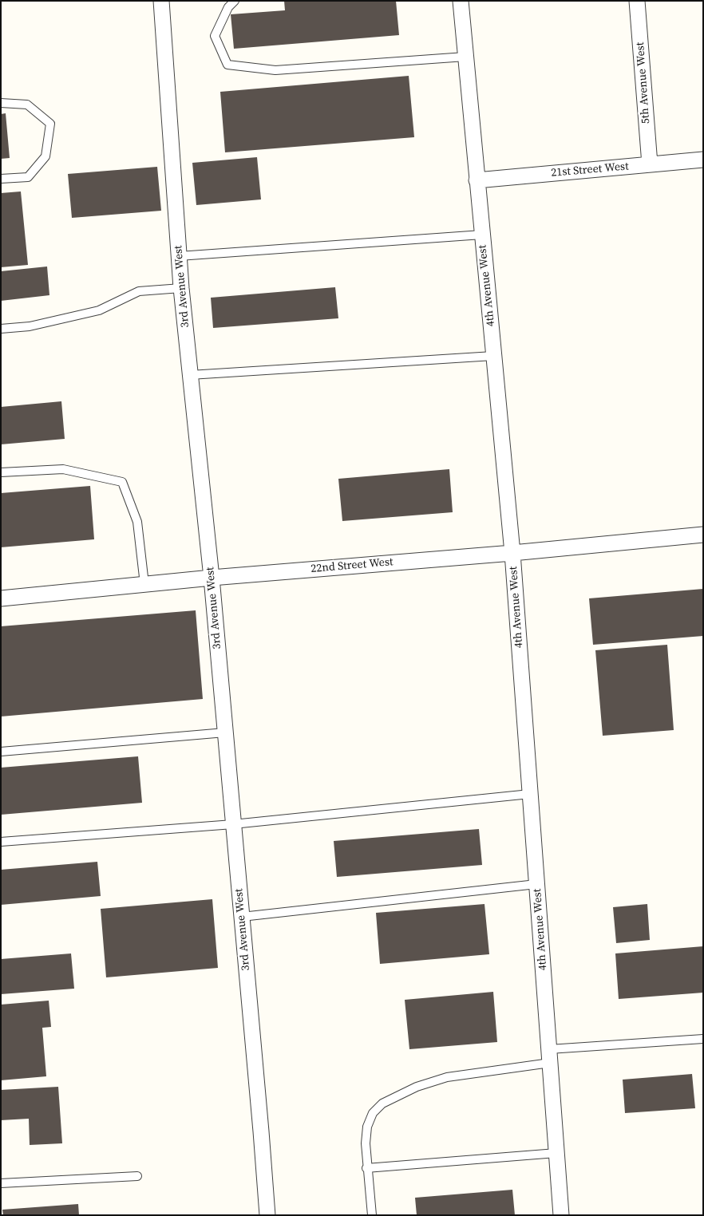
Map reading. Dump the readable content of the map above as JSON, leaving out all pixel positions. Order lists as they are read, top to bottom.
{
  "streets": {
    "street": [
      "5th Avenue West",
      "21st Street West",
      "4th Avenue West",
      "3rd Avenue West",
      "22nd Street West"
    ]
  },
  "crossings": [
    ["5th Avenue West", "21st Street West"],
    ["21st Street West", "4th Avenue West"],
    ["4th Avenue West", "22nd Street West"],
    ["3rd Avenue West", "22nd Street West"]
  ]
}
